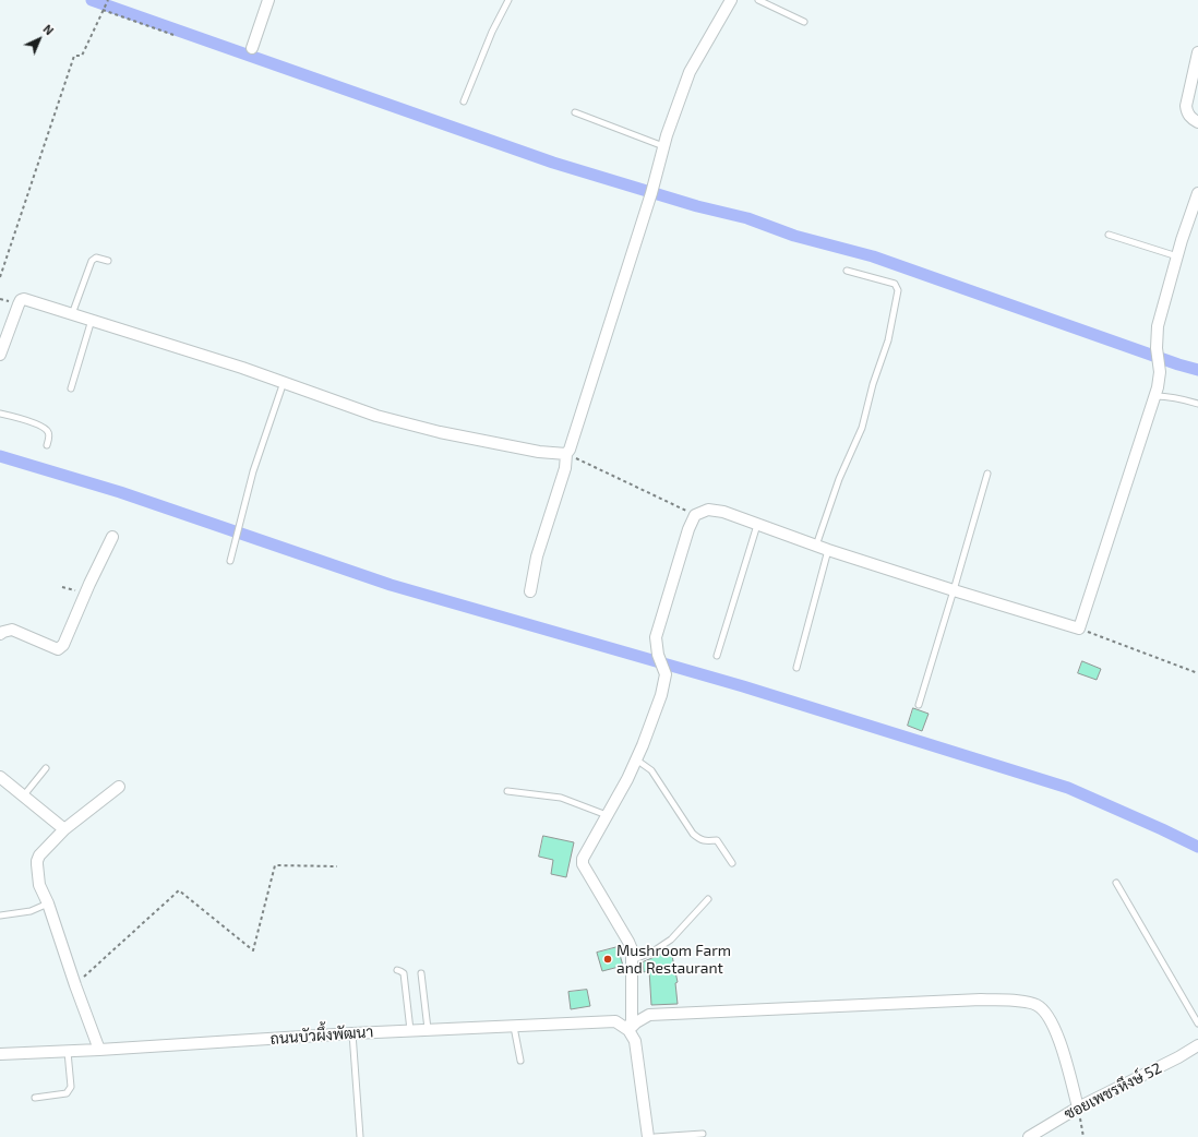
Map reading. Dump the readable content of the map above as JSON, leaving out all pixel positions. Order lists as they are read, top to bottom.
{
  "streets": {
    "street": ["ถนนบัวผึ้งพัฒนา", "ซอยเพชรหึงษ์ 52"]
  },
  "places": ["Mushroom Farm and Restaurant"],
  "north": "top right"
}
